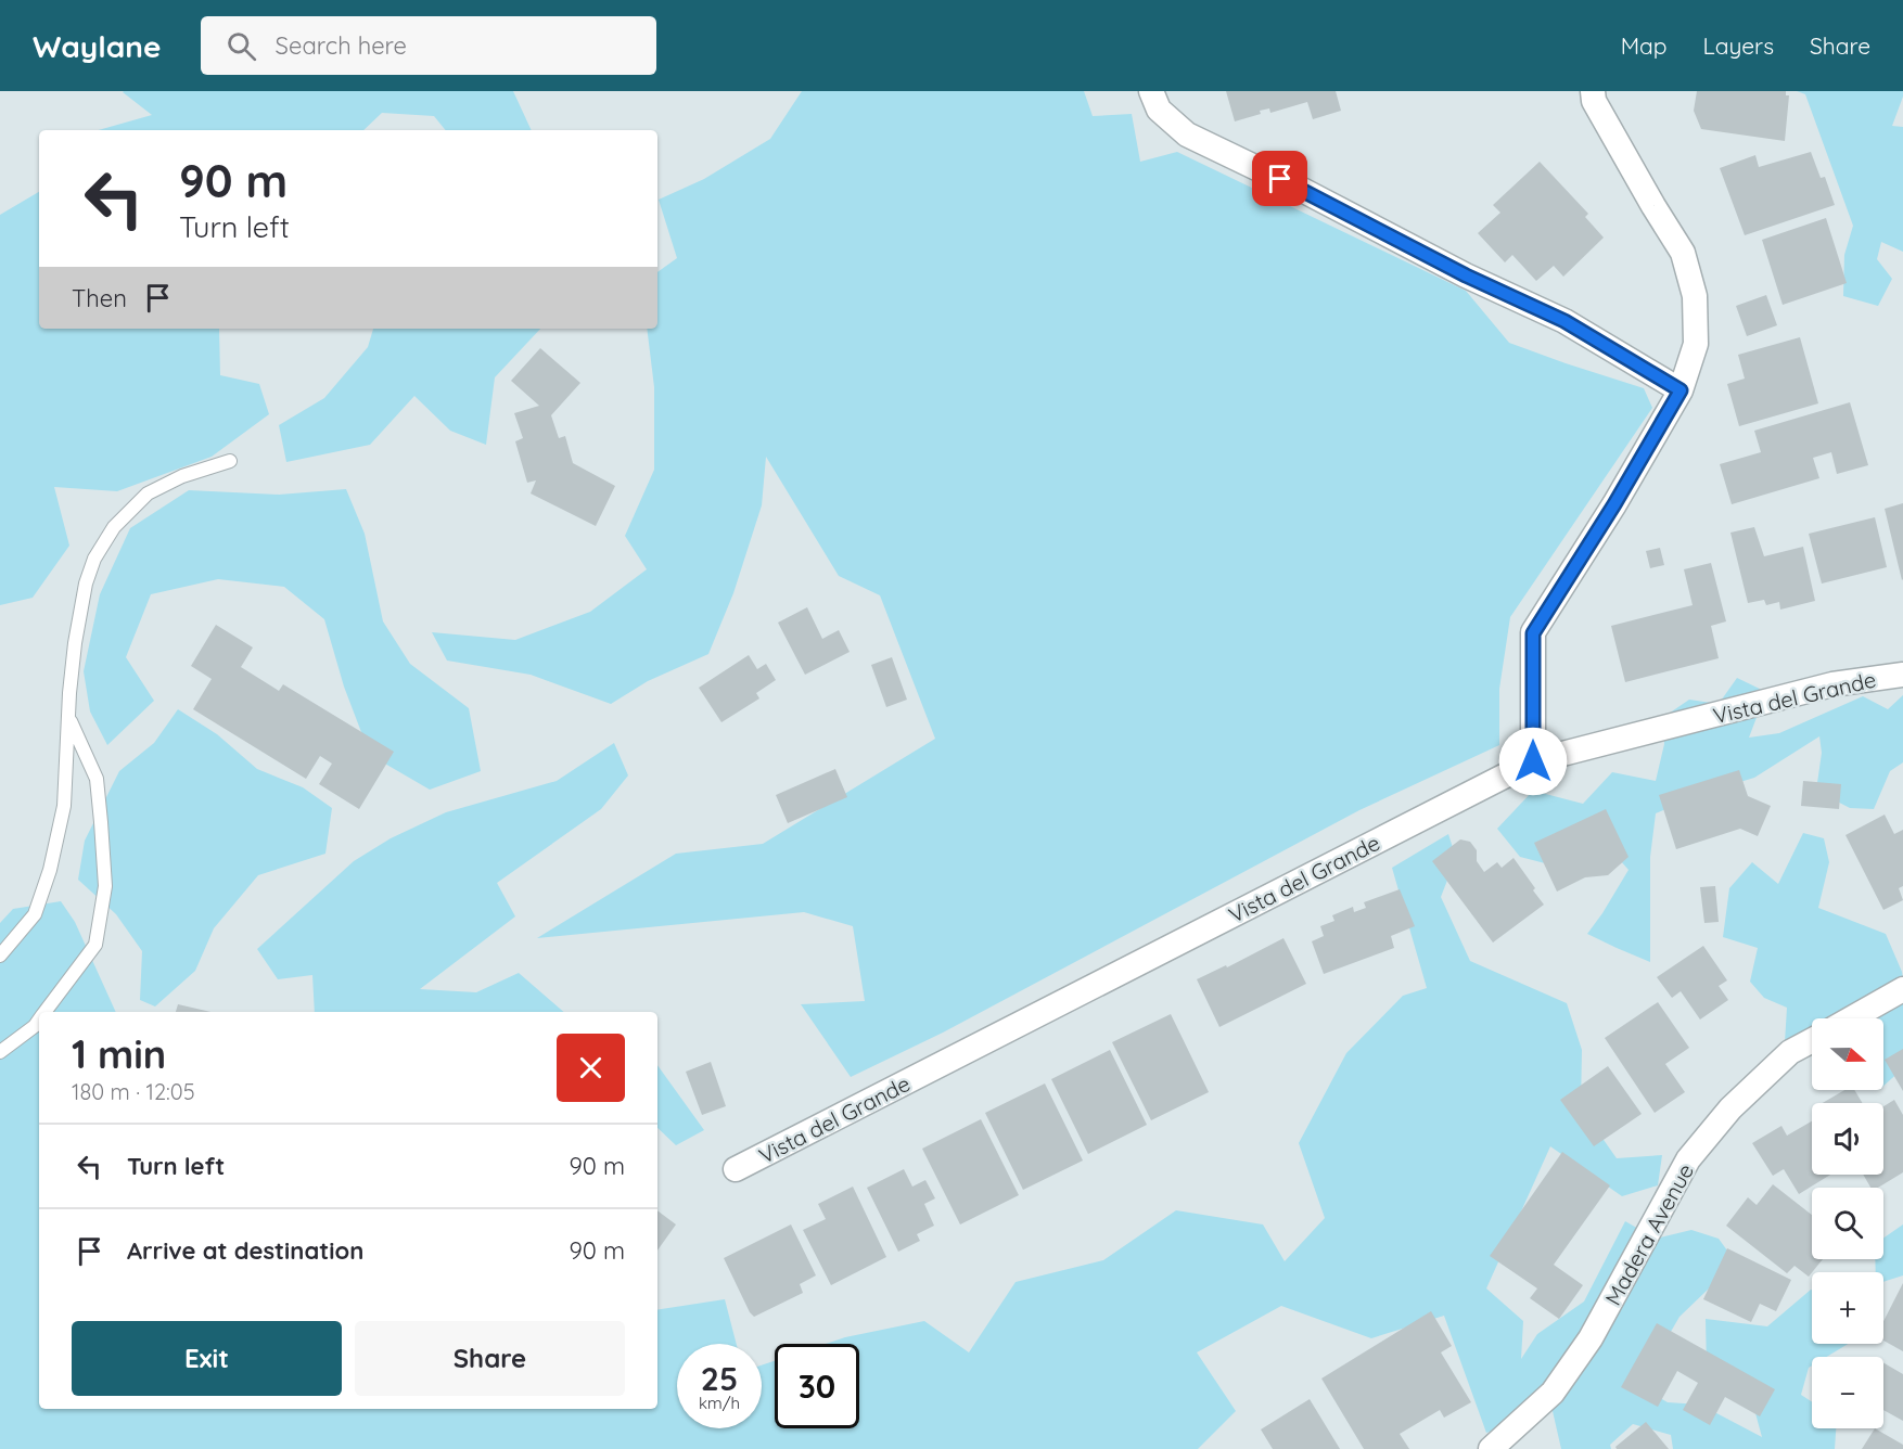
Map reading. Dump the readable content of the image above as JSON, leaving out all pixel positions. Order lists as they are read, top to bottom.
{
  "streets": {
    "street": ["Vista del Grande", "Madera Avenue"]
  },
  "north": "right",
  "page": {
    "header": "Waylane",
    "search": "Search here",
    "nav": ["Map", "Layers", "Share"],
    "turn": ["90 m", "Turn left"],
    "then": "Then",
    "heading": ["1 min", "180 m · 12:05"],
    "map_buttons": ["+", "−"],
    "list": [
      {
        "name": "Turn left",
        "value": "90 m"
      },
      {
        "name": "Arrive at destination",
        "value": "90 m"
      }
    ],
    "buttons": ["Exit", "Share"],
    "speed": "25 km/h",
    "limit": "30"
  }
}
